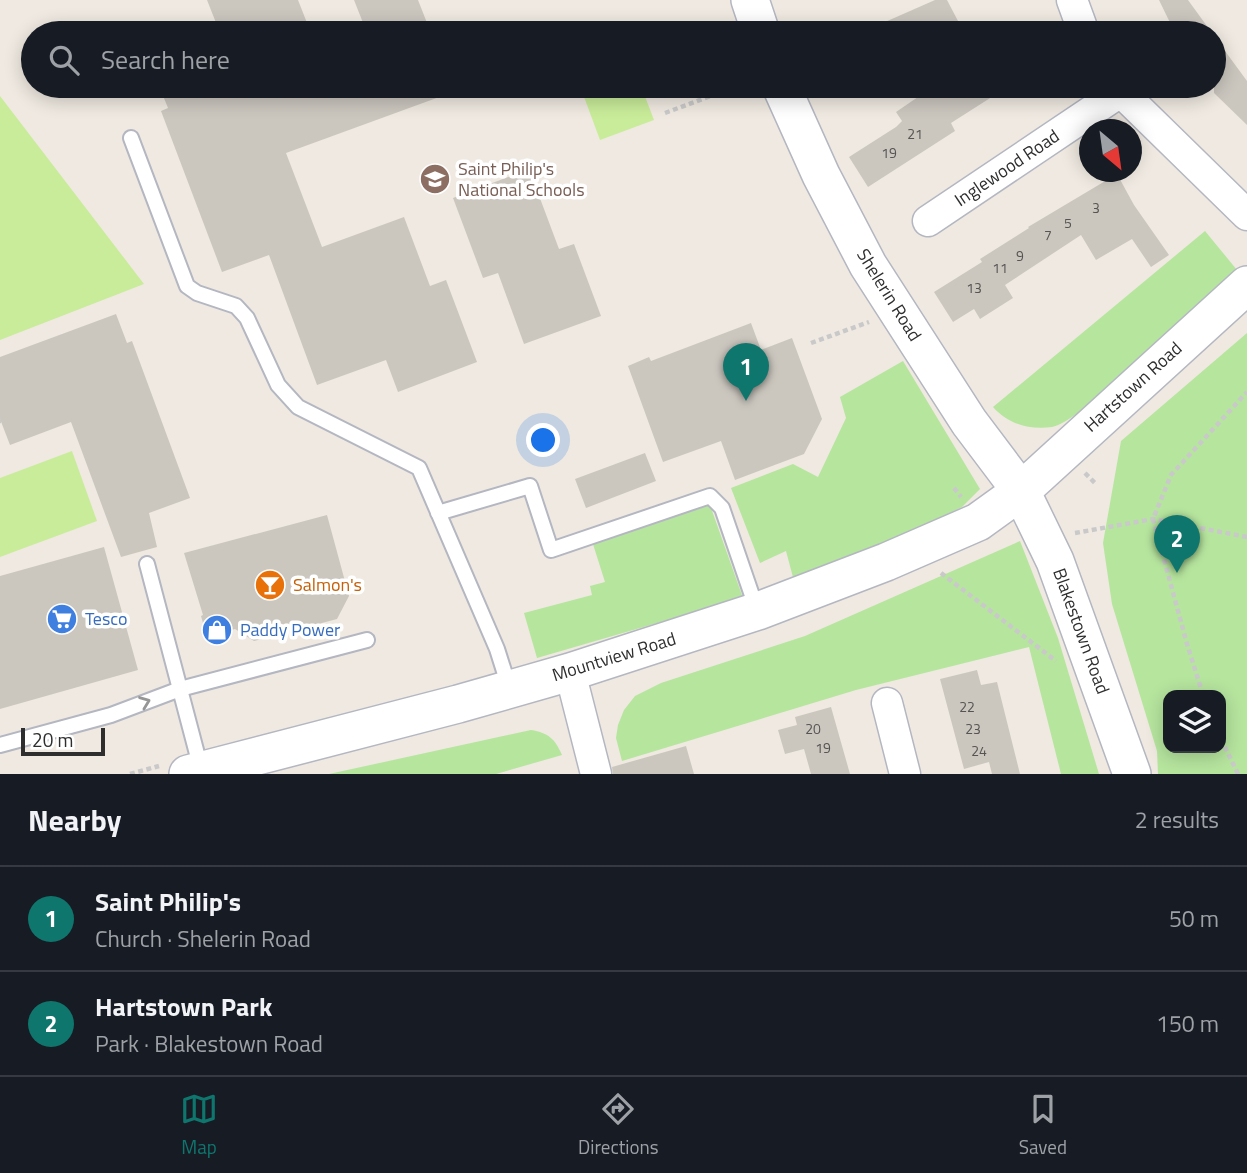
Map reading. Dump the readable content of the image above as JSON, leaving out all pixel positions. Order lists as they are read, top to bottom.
{
  "streets": {
    "street": [
      "Inglewood Road",
      "Shelerin Road",
      "Hartstown Road",
      "Blakestown Road",
      "Mountview Road"
    ]
  },
  "crossings": [
    ["Shelerin Road", "Hartstown Road"],
    ["Shelerin Road", "Blakestown Road"],
    ["Shelerin Road", "Mountview Road"],
    ["Hartstown Road", "Blakestown Road"],
    ["Hartstown Road", "Mountview Road"],
    ["Blakestown Road", "Mountview Road"]
  ],
  "places": {
    "school or university": ["Saint Philip's National Schools"],
    "bar": ["Salmon's"],
    "supermarket": ["Tesco"],
    "shop": ["Paddy Power"]
  },
  "house_numbers": [
    "21",
    "19",
    "3",
    "5",
    "7",
    "9",
    "11",
    "13",
    "22",
    "20",
    "23",
    "19",
    "24"
  ],
  "scale_bar": "20 m",
  "north": "bottom right",
  "page": {
    "search": "Search here",
    "pins": ["1", "2"],
    "scale": "20 m",
    "heading": ["Nearby", "2 results"],
    "list": [
      {
        "mark": "1",
        "name": "Saint Philip's",
        "note": "Church · Shelerin Road",
        "value": "50 m"
      },
      {
        "mark": "2",
        "name": "Hartstown Park",
        "note": "Park · Blakestown Road",
        "value": "150 m"
      }
    ],
    "nav": ["Map", "Directions", "Saved"]
  }
}
